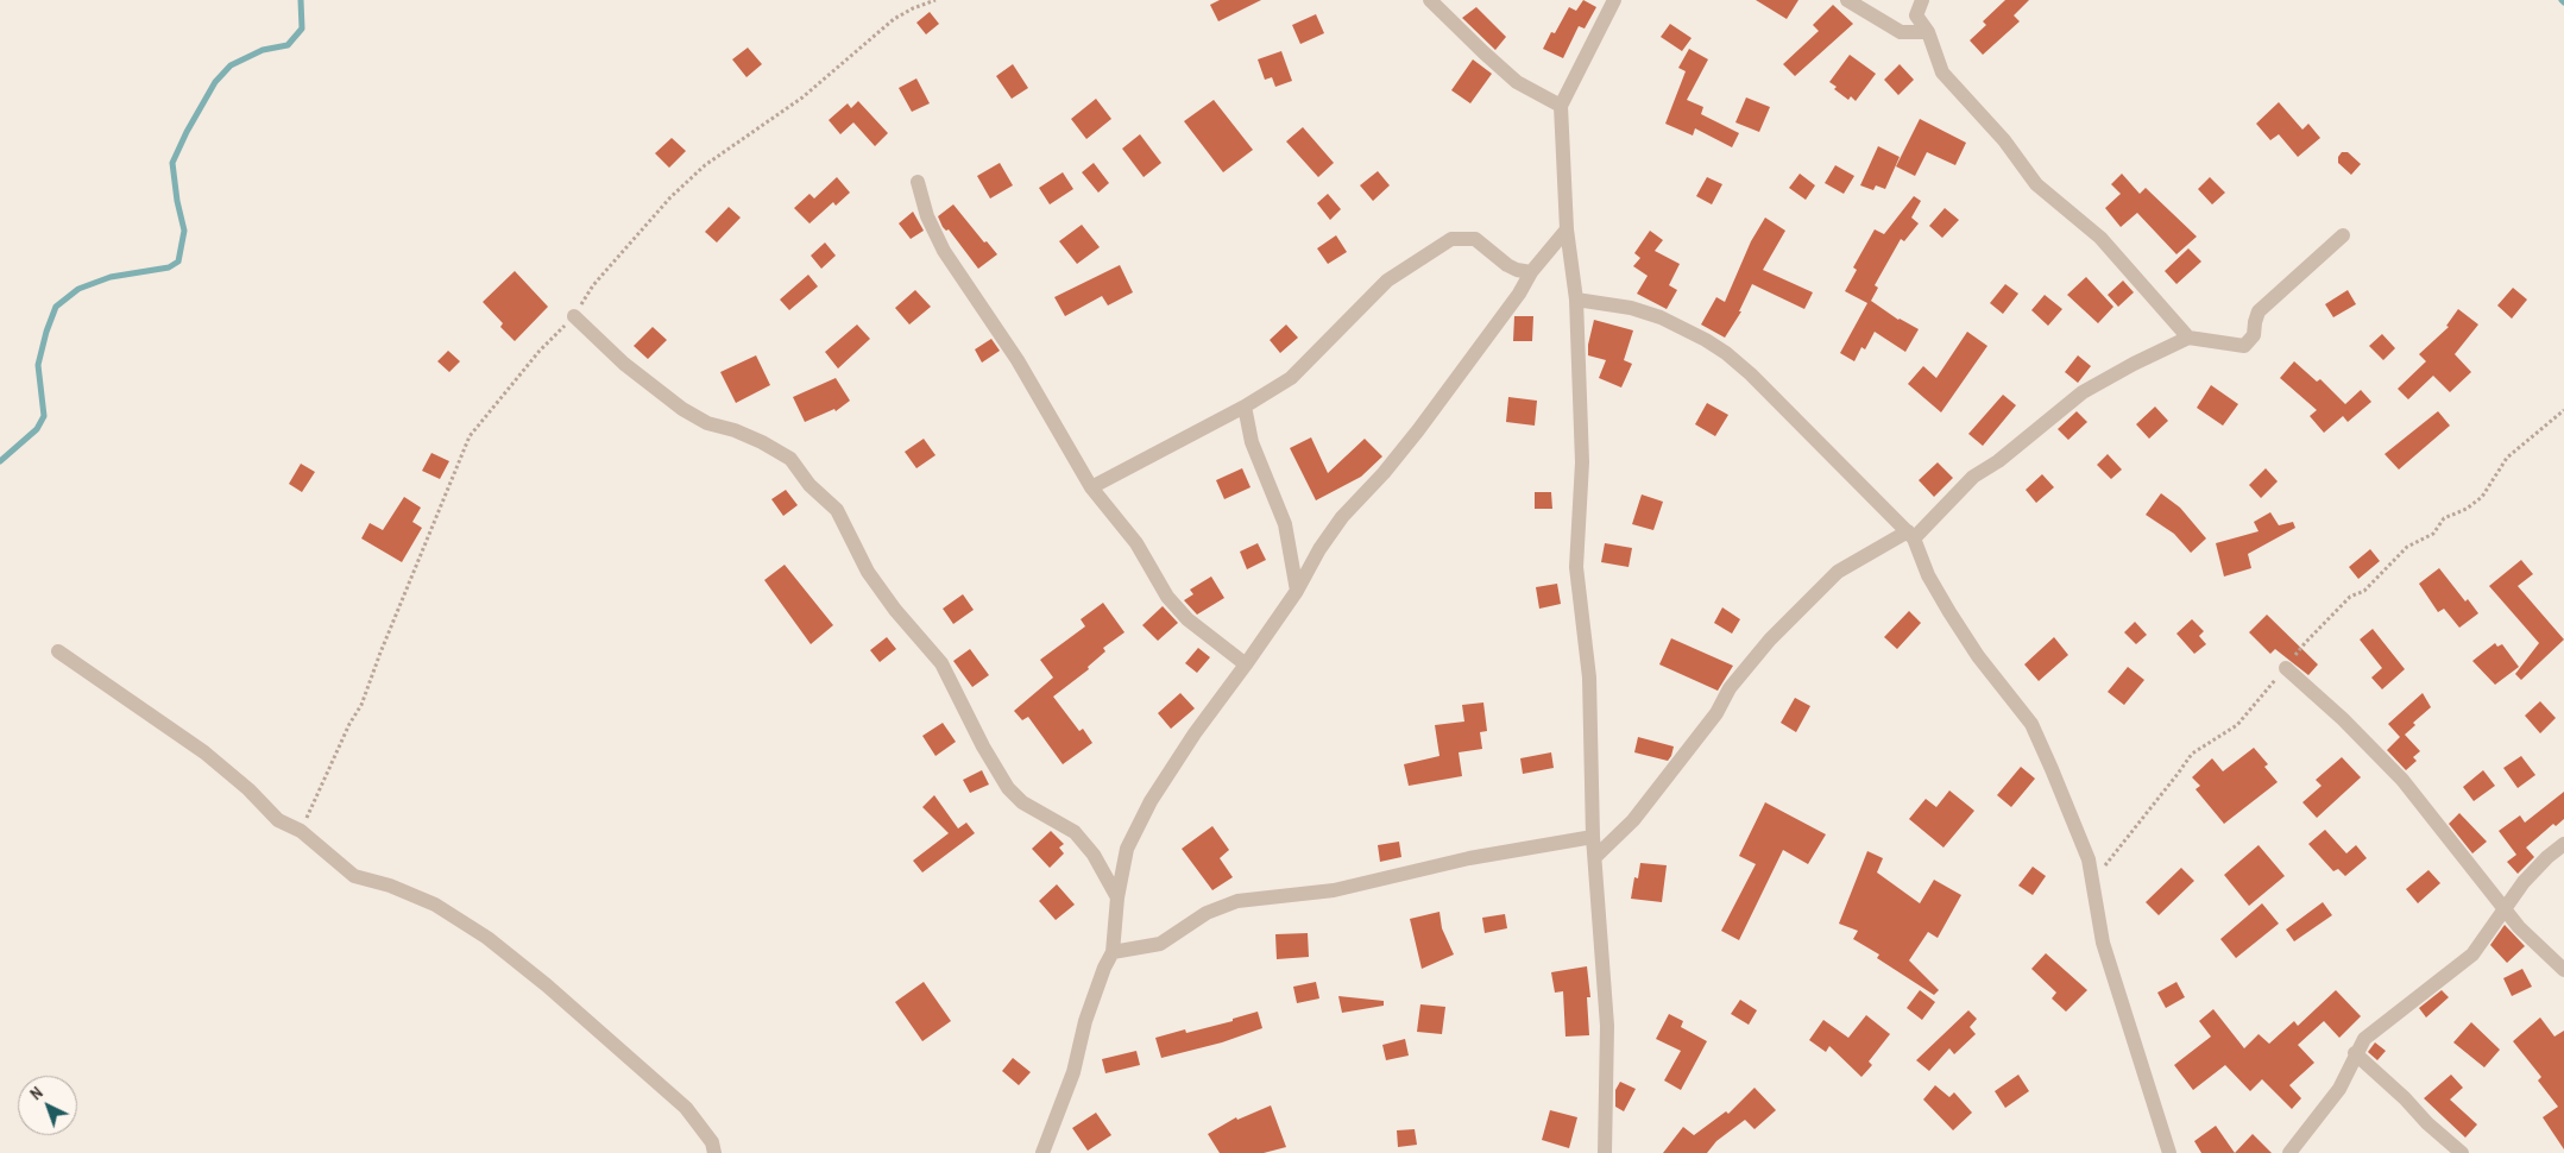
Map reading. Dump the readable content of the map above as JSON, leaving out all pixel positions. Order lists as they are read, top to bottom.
{
  "north": "top left"
}
